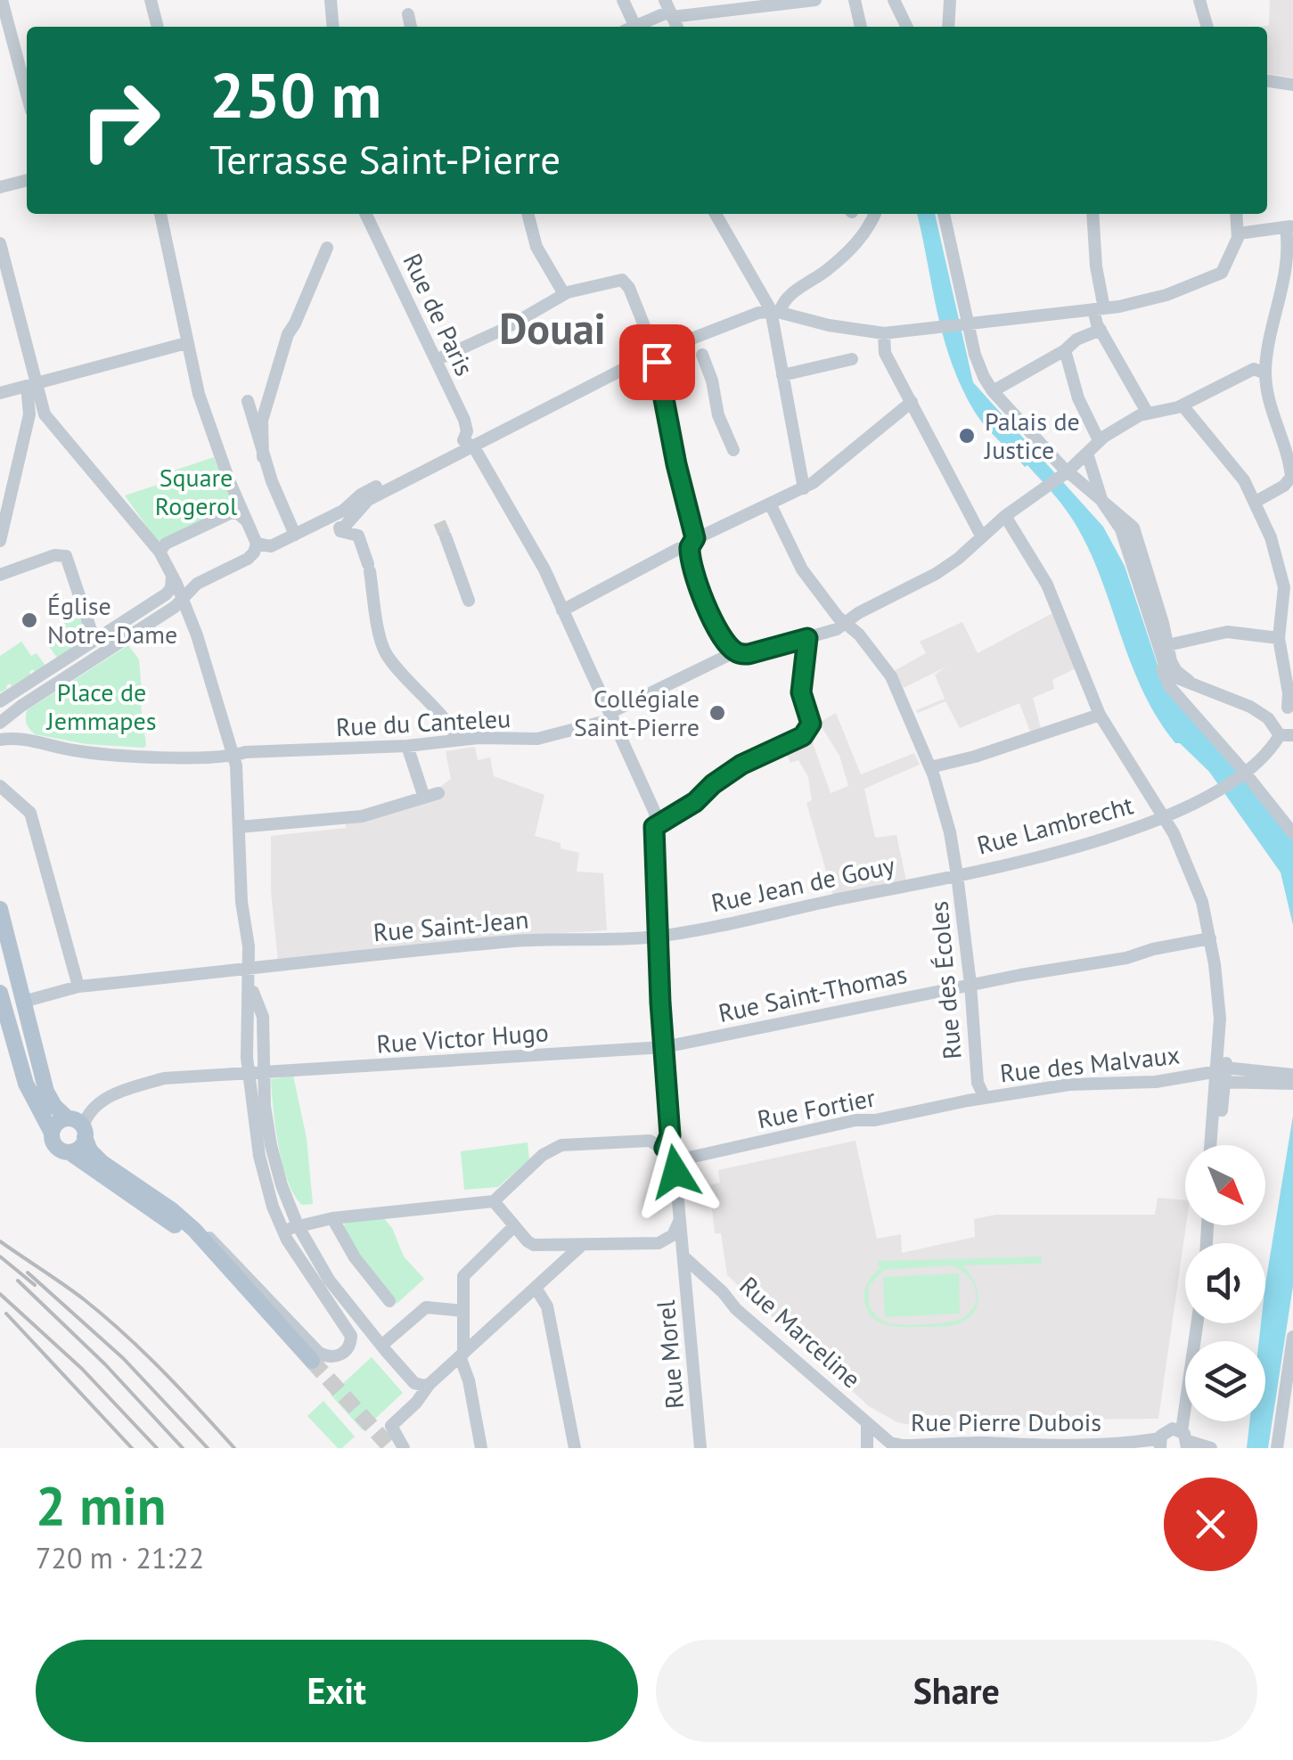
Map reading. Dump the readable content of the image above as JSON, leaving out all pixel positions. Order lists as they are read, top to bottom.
{
  "streets": {
    "street": [
      "Rue de Paris",
      "Rue du Canteleu",
      "Rue Lambrecht",
      "Rue Jean de Gouy",
      "Rue Saint-Jean",
      "Rue des Écoles",
      "Rue Saint-Thomas",
      "Rue Victor Hugo",
      "Rue des Malvaux",
      "Rue Fortier",
      "Rue Marceline",
      "Rue Morel",
      "Rue Pierre Dubois"
    ]
  },
  "crossings": [
    ["Rue de Paris", "Rue du Canteleu"],
    ["Rue de Paris", "Rue Jean de Gouy"],
    ["Rue de Paris", "Rue Saint-Jean"],
    ["Rue de Paris", "Rue Saint-Thomas"],
    ["Rue de Paris", "Rue Victor Hugo"],
    ["Rue du Canteleu", "Rue des Écoles"],
    ["Rue Lambrecht", "Rue Jean de Gouy"],
    ["Rue Lambrecht", "Rue des Écoles"],
    ["Rue Jean de Gouy", "Rue Saint-Jean"],
    ["Rue Jean de Gouy", "Rue des Écoles"],
    ["Rue des Écoles", "Rue Saint-Thomas"],
    ["Rue des Écoles", "Rue des Malvaux"],
    ["Rue des Écoles", "Rue Fortier"],
    ["Rue Saint-Thomas", "Rue Victor Hugo"],
    ["Rue des Malvaux", "Rue Fortier"],
    ["Rue Fortier", "Rue Morel"],
    ["Rue Marceline", "Rue Morel"],
    ["Rue Marceline", "Rue Pierre Dubois"]
  ],
  "districts": ["Douai"],
  "parks": ["Square Rogerol", "Place de Jemmapes"],
  "places": ["Palais de Justice", "Église Notre-Dame", "Collégiale Saint-Pierre"],
  "north": "bottom right",
  "page": {
    "turn": ["250 m", "Terrasse Saint-Pierre"],
    "heading": ["2 min", "720 m · 21:22"],
    "buttons": ["Exit", "Share"]
  }
}
